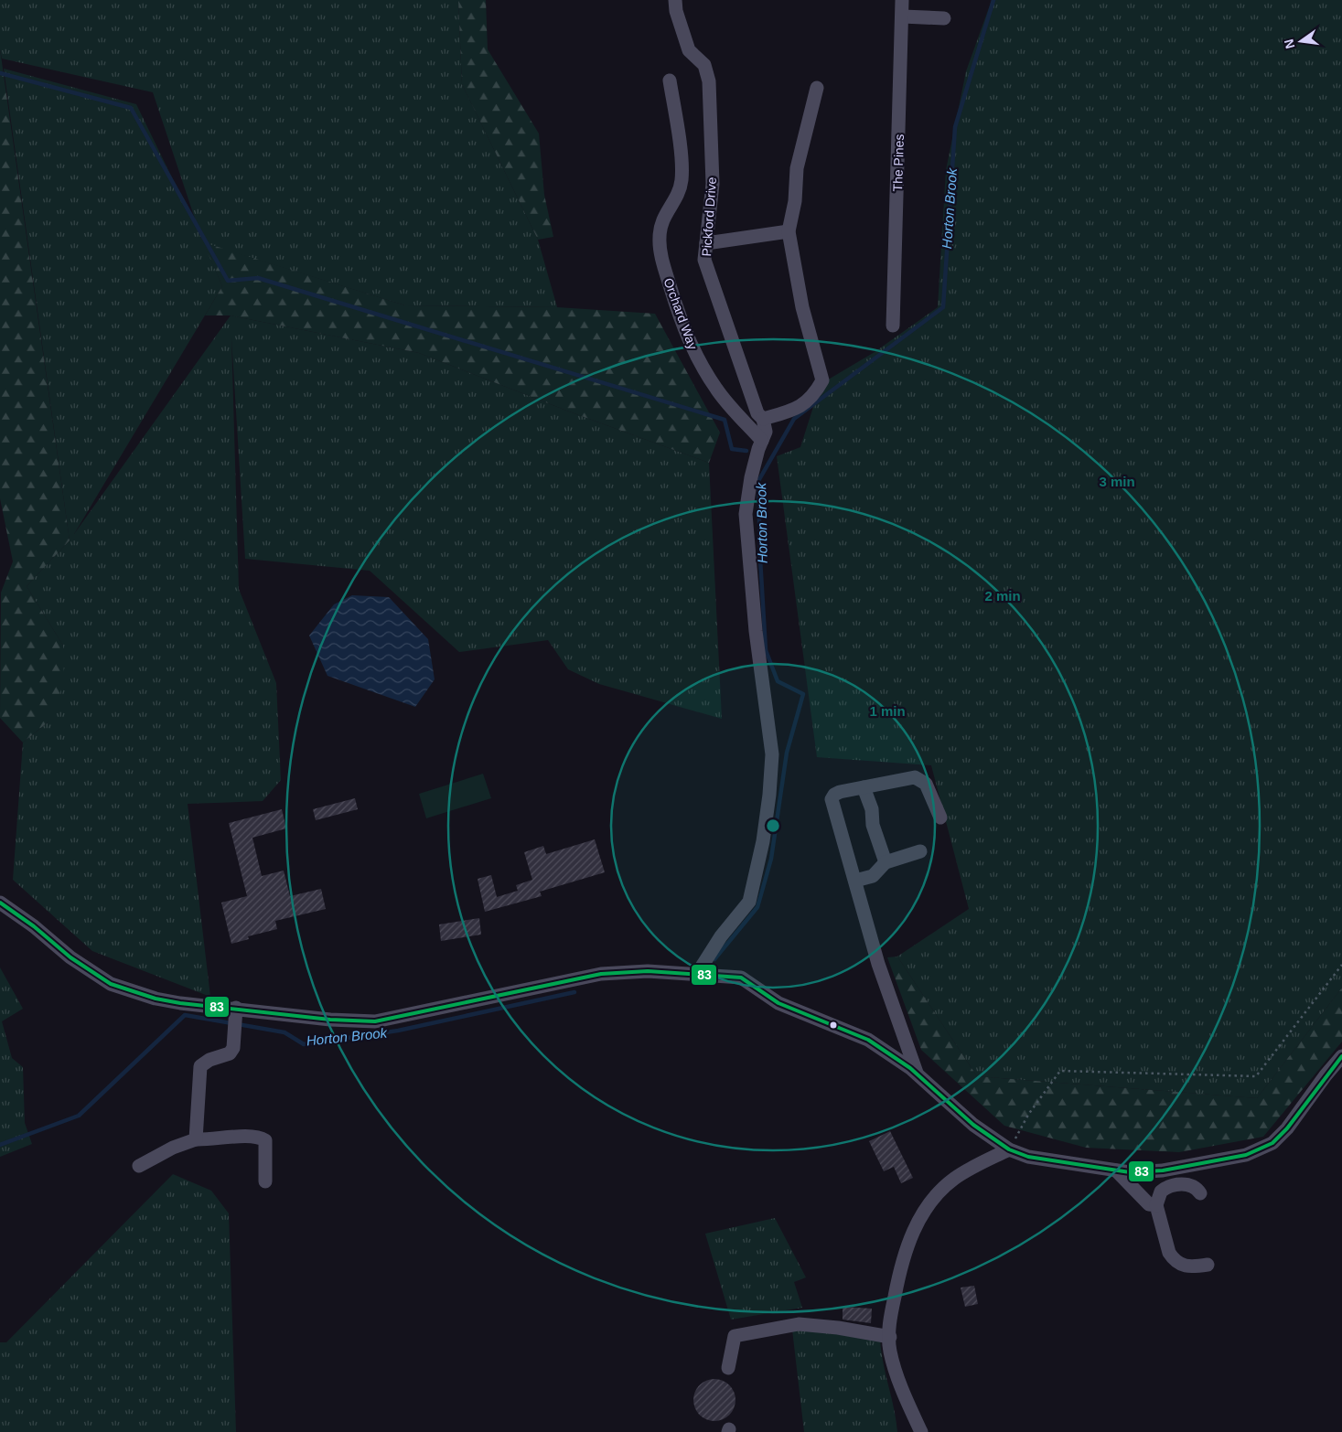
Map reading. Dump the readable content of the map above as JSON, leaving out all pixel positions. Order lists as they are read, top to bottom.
{
  "streets": {
    "street": ["The Pines", "Pickford Drive", "Orchard Way"]
  },
  "crossings": [
    ["Pickford Drive", "Orchard Way"]
  ],
  "water": ["Horton Brook"],
  "lines": ["transit line 83"],
  "north": "left",
  "rings": ["3 min", "2 min", "1 min"]
}
